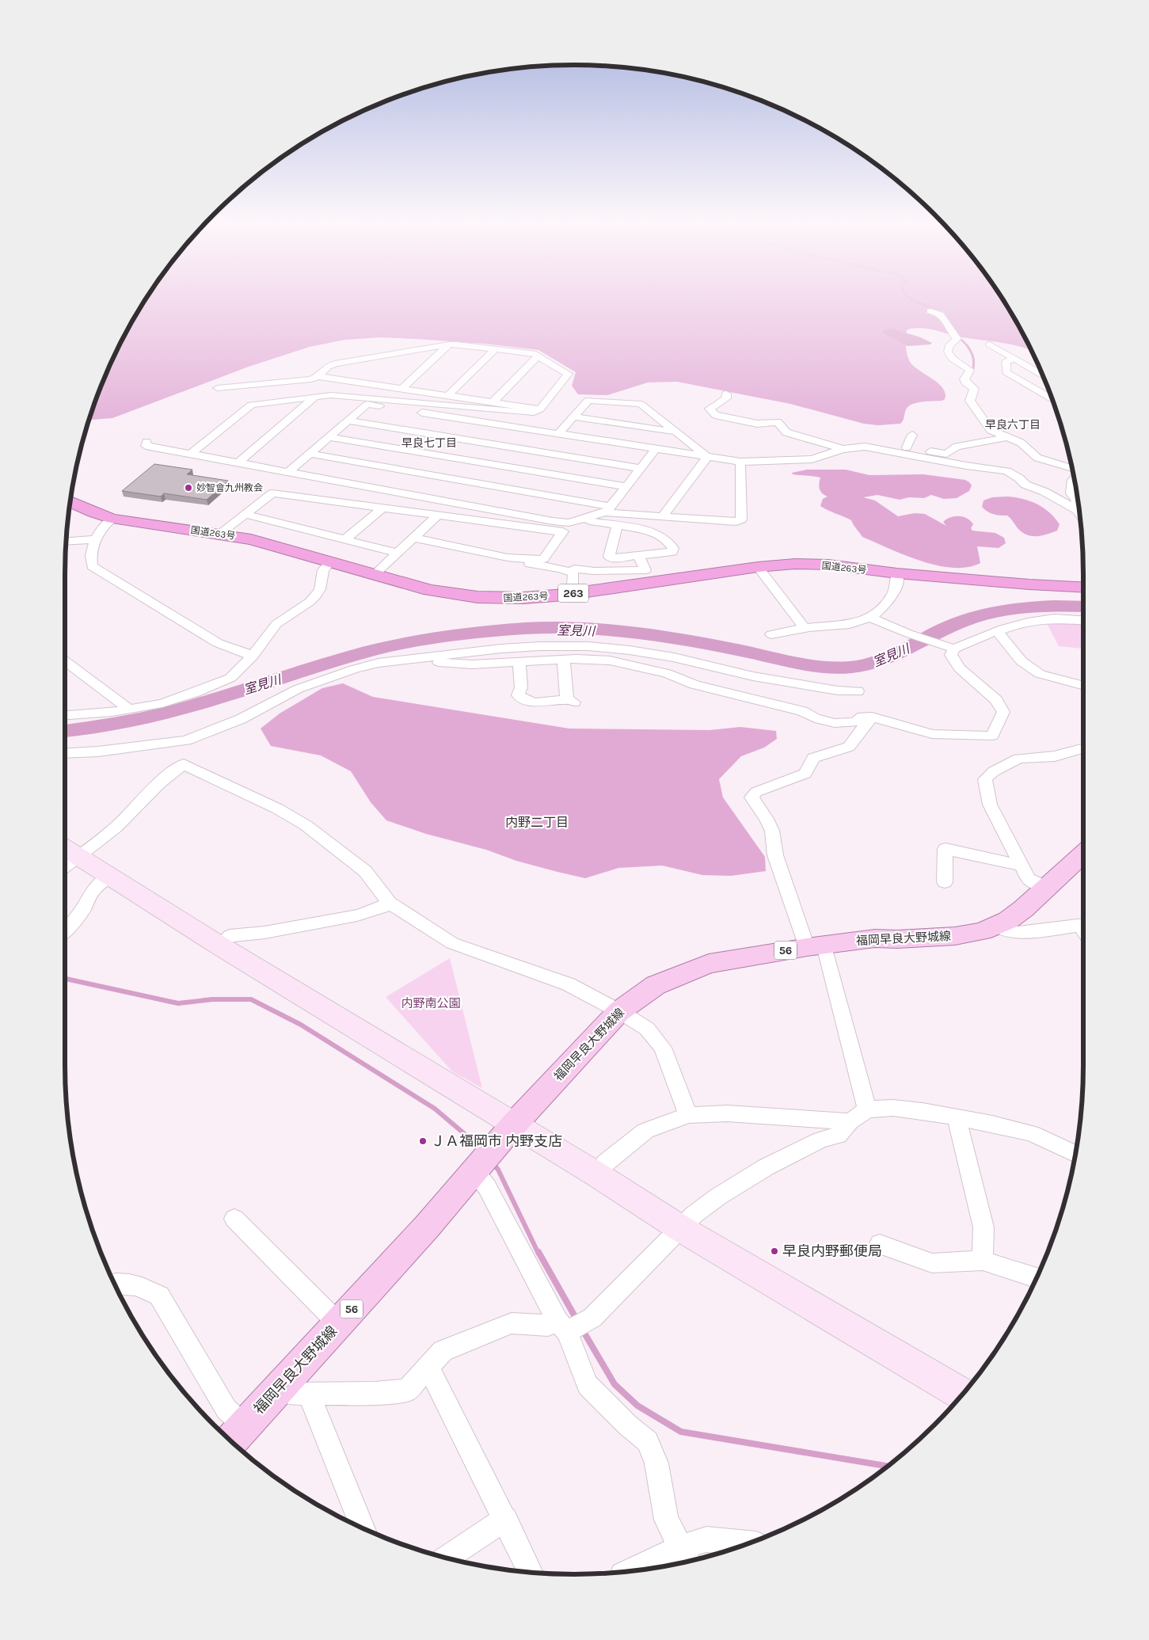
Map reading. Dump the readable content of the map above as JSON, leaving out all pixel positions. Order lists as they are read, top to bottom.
{
  "streets": {
    "highway": ["国道263号", "263"],
    "main road": ["福岡早良大野城線", "56"]
  },
  "crossings": [
    ["福岡早良大野城線", "56"]
  ],
  "districts": ["早良六丁目", "早良七丁目", "内野二丁目"],
  "water": ["室見川"],
  "parks": ["内野南公園"],
  "places": ["妙智會九州教会", "ＪＡ福岡市 内野支店", "早良内野郵便局"]
}
